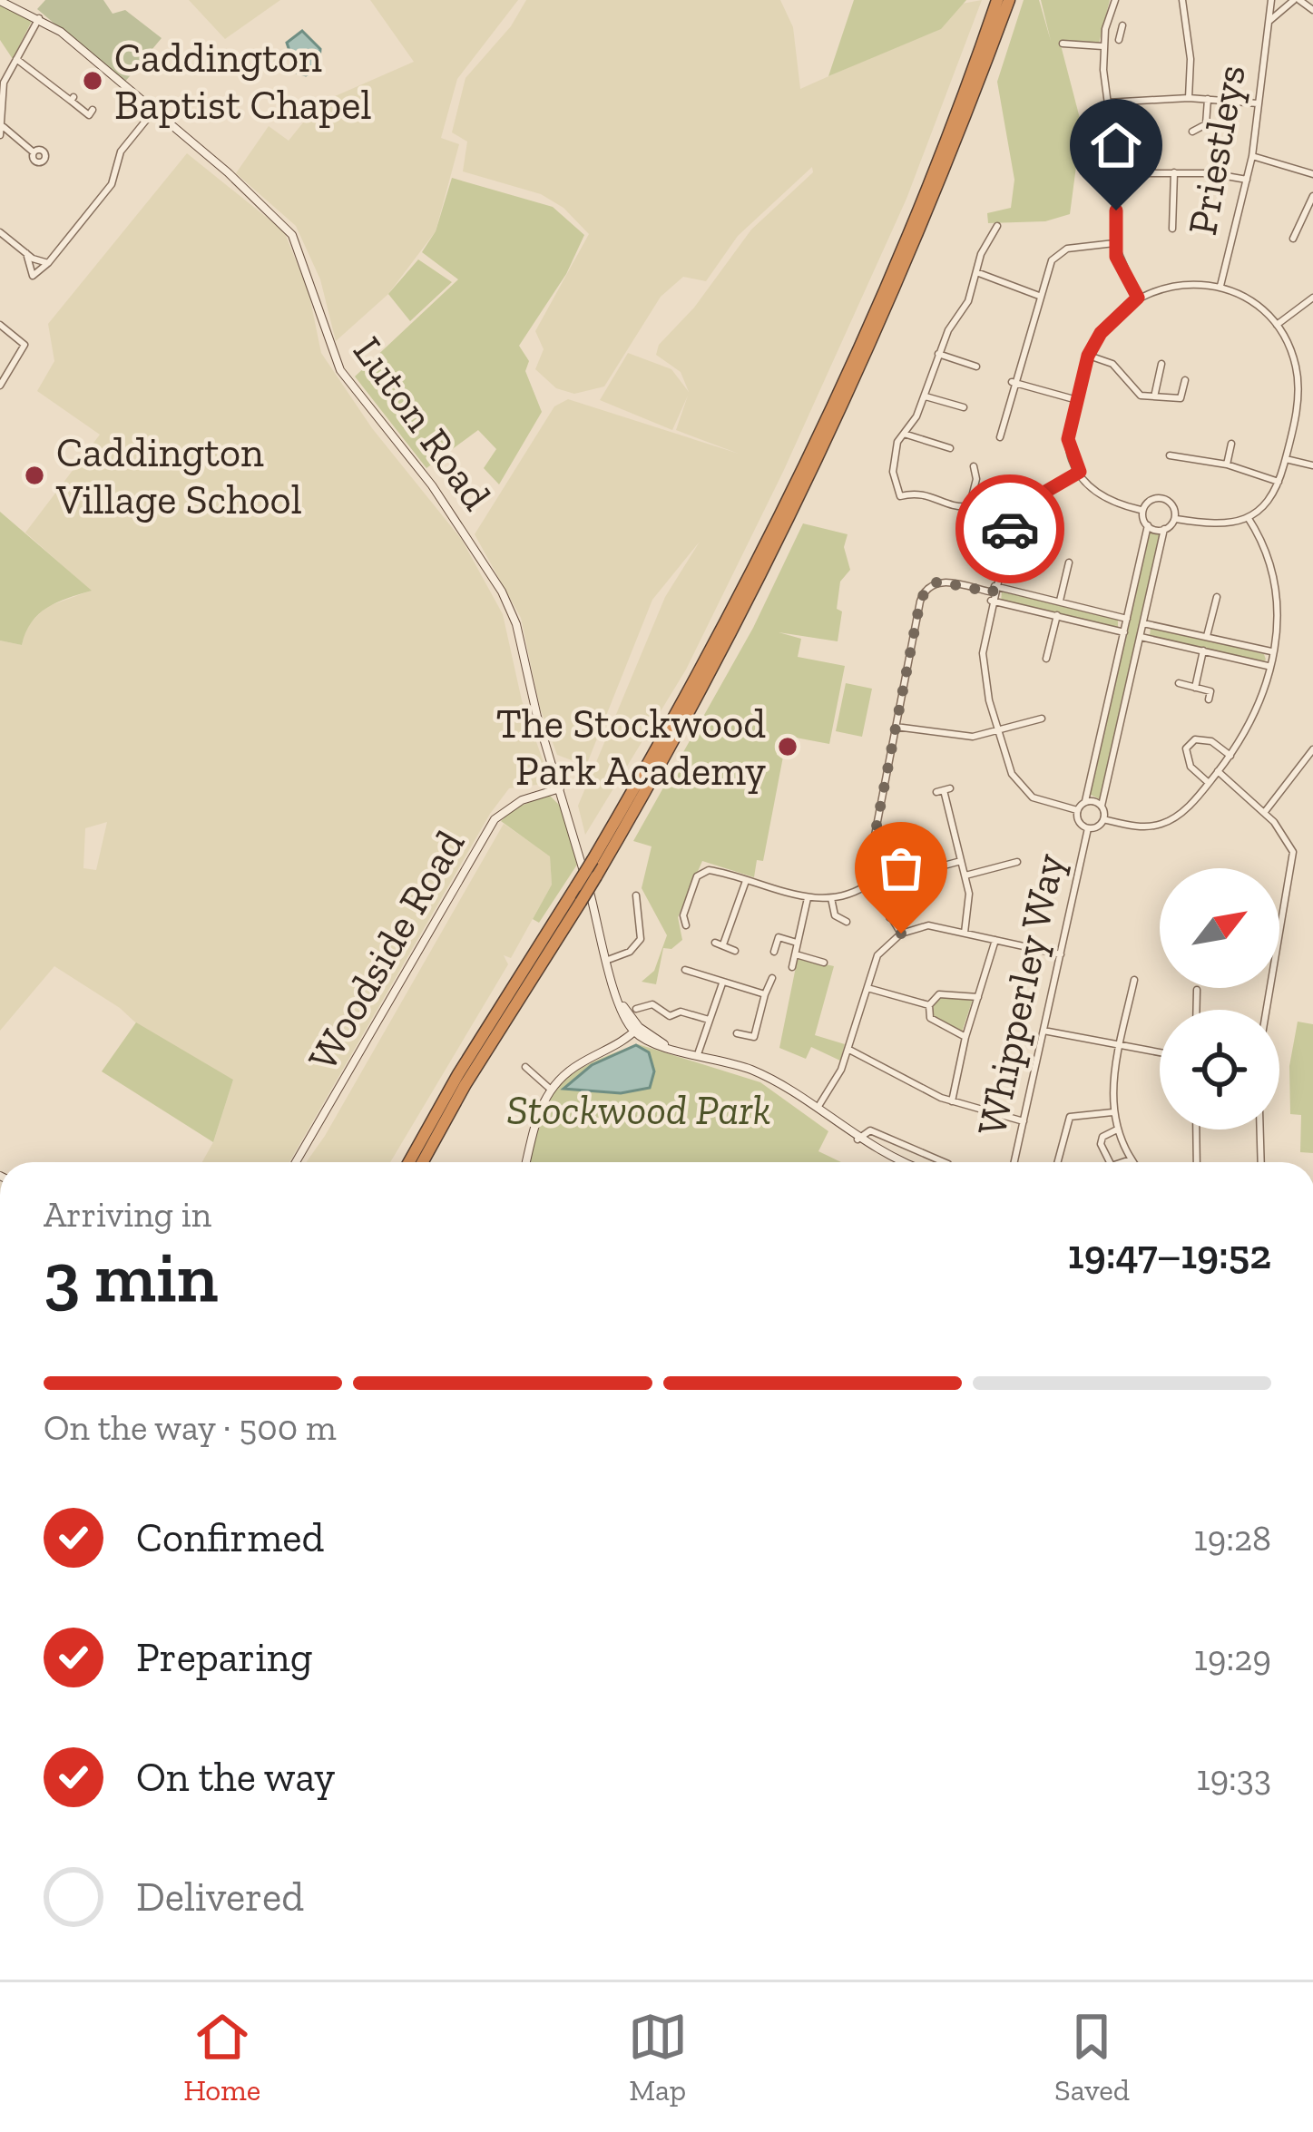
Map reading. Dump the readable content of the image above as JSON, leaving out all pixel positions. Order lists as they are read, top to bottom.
{
  "streets": {
    "street": [
      "Priestleys",
      "Luton Road",
      "Woodside Road",
      "Whipperley Way"
    ]
  },
  "crossings": [
    ["Luton Road", "Woodside Road"]
  ],
  "parks": ["Stockwood Park"],
  "places": ["Caddington Baptist Chapel", "Caddington Village School", "The Stockwood Park Academy"],
  "north": "top right",
  "page": {
    "heading": ["3 min", "Arriving in", "19:47–19:52"],
    "bar": "On the way · 500 m",
    "list": [
      ["Confirmed", "19:28"],
      ["Preparing", "19:29"],
      ["On the way", "19:33"],
      "Delivered"
    ],
    "tabs": ["Home", "Map", "Saved"]
  }
}
